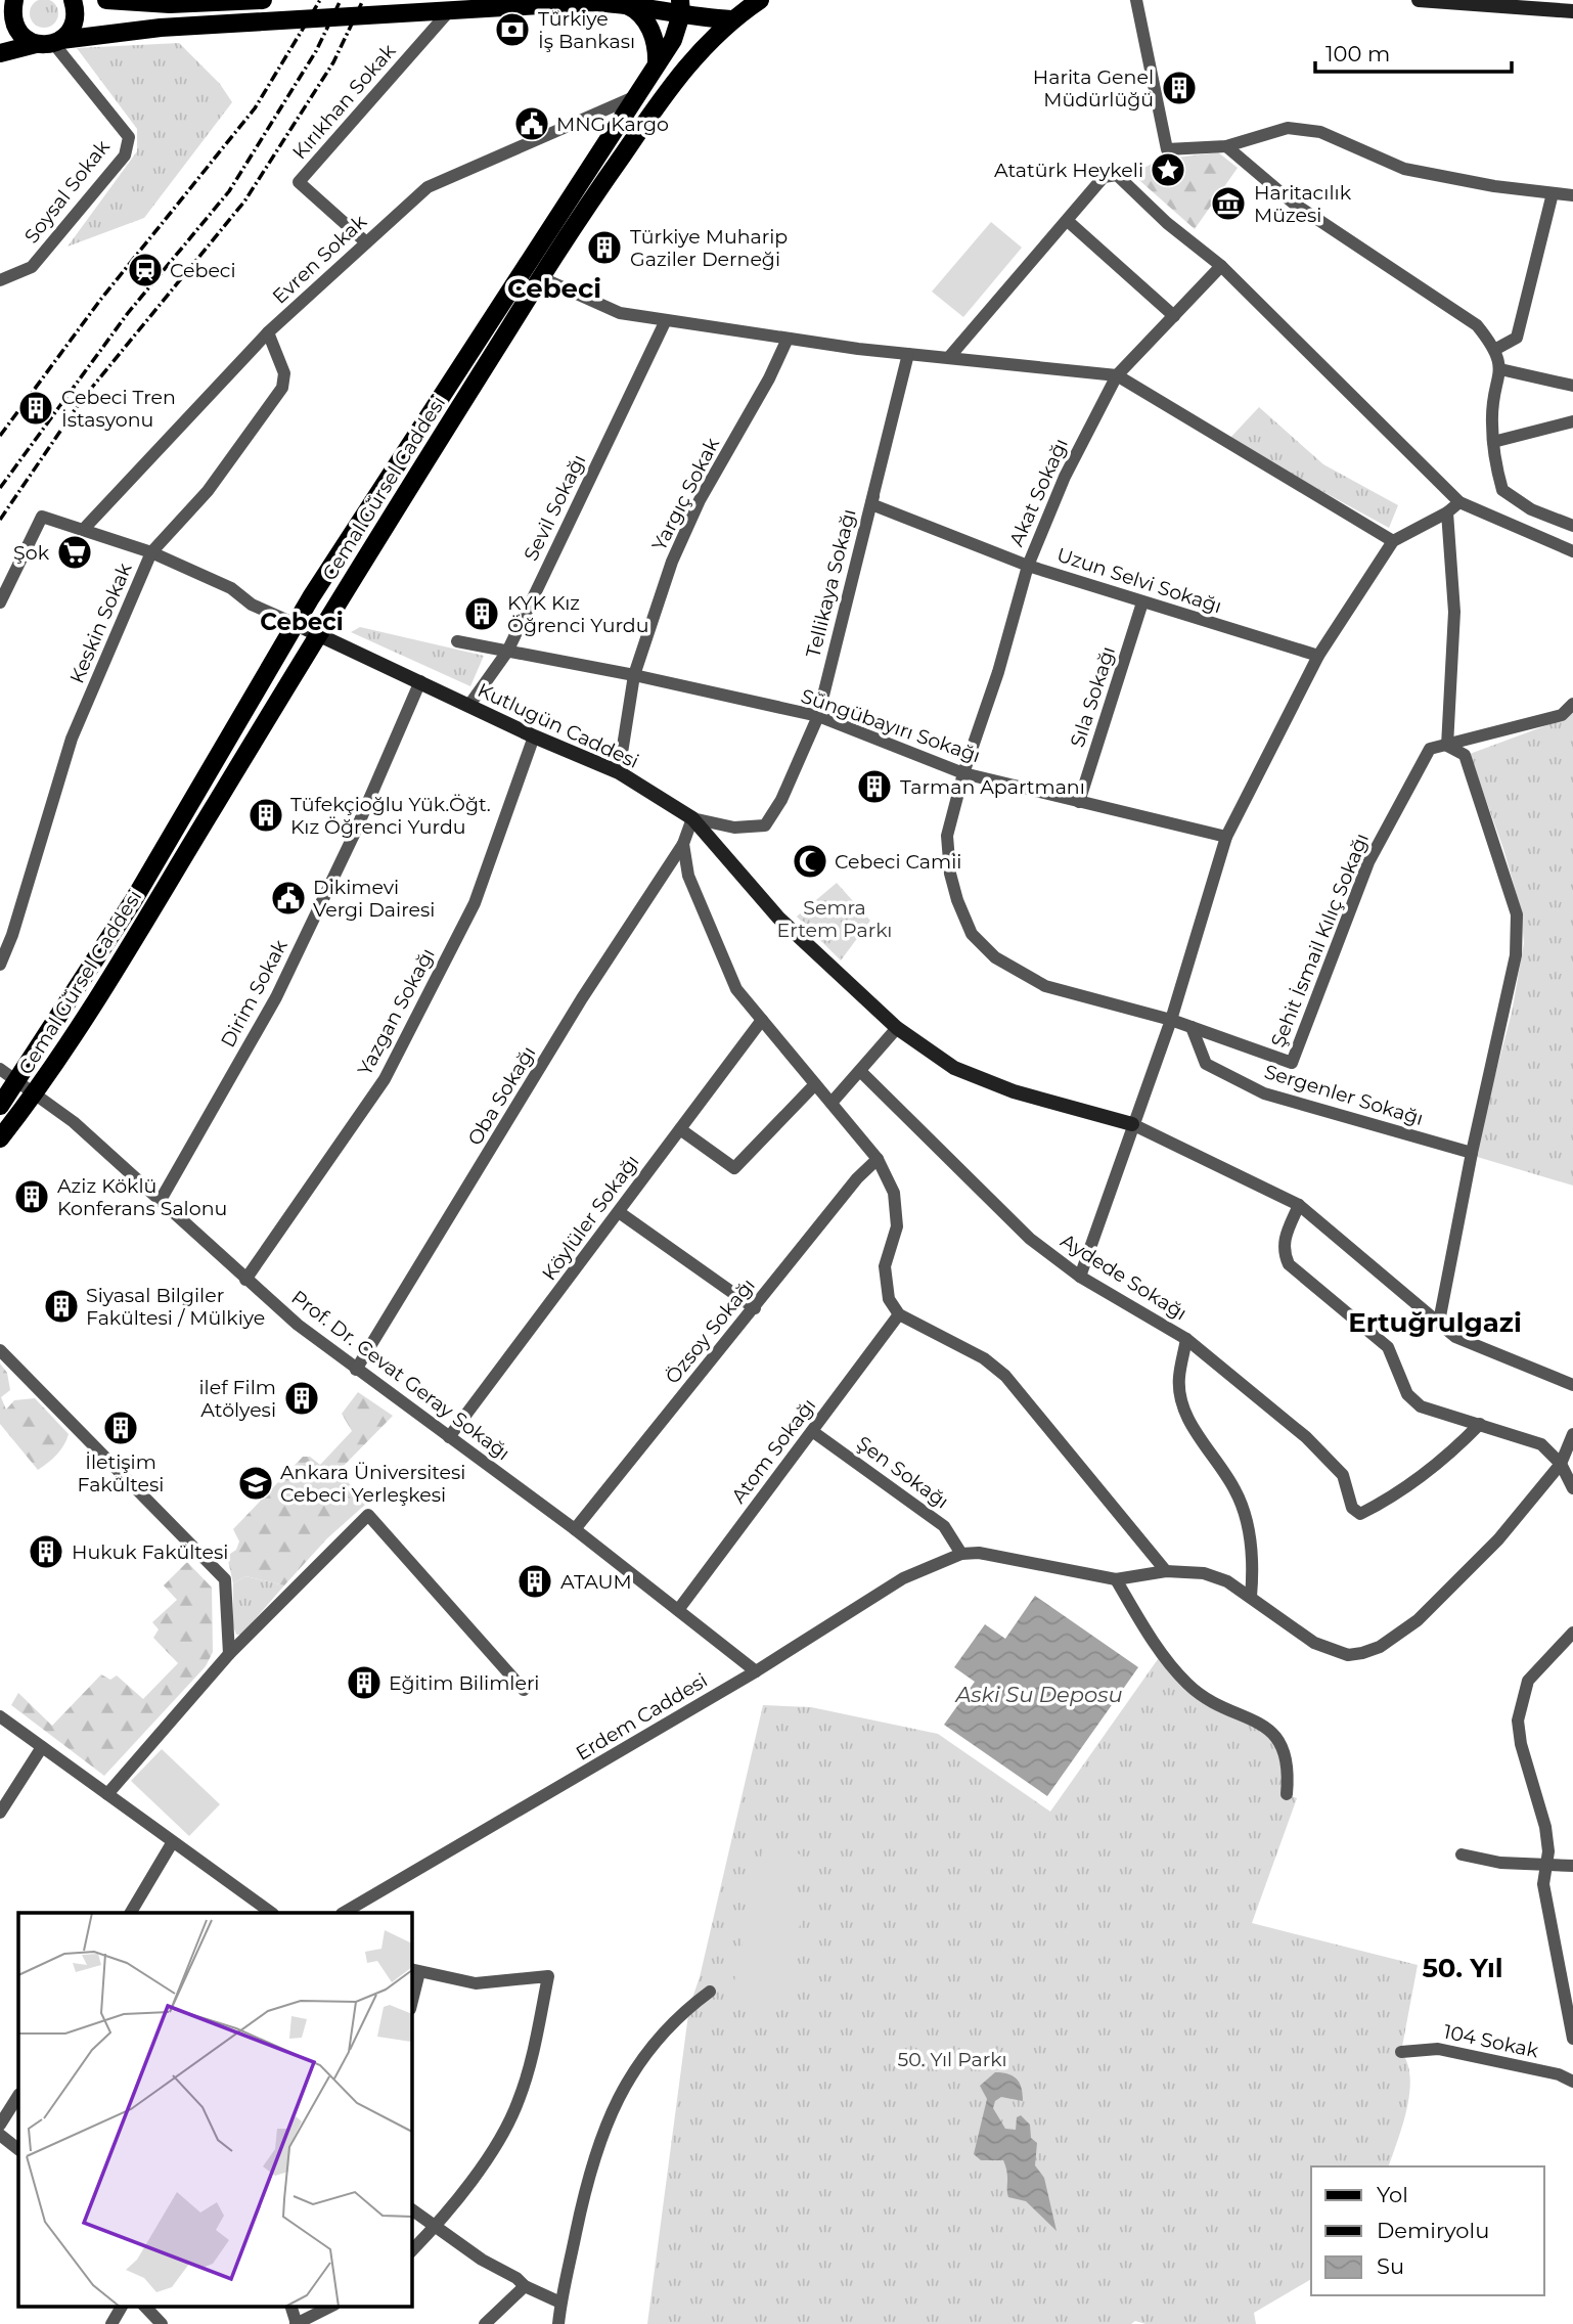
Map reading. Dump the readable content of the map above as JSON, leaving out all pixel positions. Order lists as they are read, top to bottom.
{
  "streets": {
    "main road": ["Cemal Gürsel Caddesi"],
    "street": [
      "Kırıkhan Sokak",
      "Soysal Sokak",
      "Evren Sokak",
      "Akat Sokağı",
      "Yargıç Sokak",
      "Sevil Sokağı",
      "Uzun Selvi Sokağı",
      "Tellikaya Sokağı",
      "Keskin Sokak",
      "Sıla Sokağı",
      "Kutlugün Caddesi",
      "Süngübayırı Sokağı",
      "Şehit İsmail Kılıç Sokağı",
      "Dirim Sokak",
      "Yazgan Sokağı",
      "Sergenler Sokağı",
      "Oba Sokağı",
      "Köylüler Sokağı",
      "Aydede Sokağı",
      "Özsoy Sokağı",
      "Prof. Dr. Cevat Geray Sokağı",
      "Atom Sokağı",
      "Şen Sokağı",
      "Erdem Caddesi",
      "104 Sokak"
    ]
  },
  "crossings": [
    ["Kırıkhan Sokak", "Evren Sokak"],
    ["Evren Sokak", "Cemal Gürsel Caddesi"],
    ["Evren Sokak", "Keskin Sokak"],
    ["Cemal Gürsel Caddesi", "Kutlugün Caddesi"],
    ["Cemal Gürsel Caddesi", "Prof. Dr. Cevat Geray Sokağı"],
    ["Akat Sokağı", "Uzun Selvi Sokağı"],
    ["Akat Sokağı", "Süngübayırı Sokağı"],
    ["Akat Sokağı", "Şehit İsmail Kılıç Sokağı"],
    ["Yargıç Sokak", "Kutlugün Caddesi"],
    ["Yargıç Sokak", "Süngübayırı Sokağı"],
    ["Sevil Sokağı", "Kutlugün Caddesi"],
    ["Sevil Sokağı", "Süngübayırı Sokağı"],
    ["Uzun Selvi Sokağı", "Tellikaya Sokağı"],
    ["Uzun Selvi Sokağı", "Sıla Sokağı"],
    ["Tellikaya Sokağı", "Kutlugün Caddesi"],
    ["Tellikaya Sokağı", "Süngübayırı Sokağı"],
    ["Tellikaya Sokağı", "Oba Sokağı"],
    ["Sıla Sokağı", "Süngübayırı Sokağı"],
    ["Kutlugün Caddesi", "Dirim Sokak"],
    ["Kutlugün Caddesi", "Yazgan Sokağı"],
    ["Kutlugün Caddesi", "Oba Sokağı"],
    ["Şehit İsmail Kılıç Sokağı", "Sergenler Sokağı"],
    ["Dirim Sokak", "Prof. Dr. Cevat Geray Sokağı"],
    ["Yazgan Sokağı", "Prof. Dr. Cevat Geray Sokağı"],
    ["Oba Sokağı", "Prof. Dr. Cevat Geray Sokağı"],
    ["Köylüler Sokağı", "Prof. Dr. Cevat Geray Sokağı"],
    ["Özsoy Sokağı", "Prof. Dr. Cevat Geray Sokağı"],
    ["Prof. Dr. Cevat Geray Sokağı", "Atom Sokağı"],
    ["Prof. Dr. Cevat Geray Sokağı", "Erdem Caddesi"],
    ["Atom Sokağı", "Şen Sokağı"],
    ["Şen Sokağı", "Erdem Caddesi"]
  ],
  "districts": [
    "Cebeci",
    "Cebeci",
    "Ertuğrulgazi",
    "50. Yıl"
  ],
  "water": ["Aski Su Deposu"],
  "parks": ["Semra Ertem Parkı", "50. Yıl Parkı"],
  "places": {
    "bank": ["Türkiye İş Bankası"],
    "building": [
      "Harita Genel Müdürlüğü",
      "Türkiye Muharip Gaziler Derneği",
      "Cebeci Tren İstasyonu",
      "KYK Kız Öğrenci Yurdu",
      "Tarman Apartmanı",
      "Tüfekçioğlu Yük.Öğt. Kız Öğrenci Yurdu",
      "Aziz Köklü Konferans Salonu",
      "Siyasal Bilgiler Fakültesi / Mülkiye",
      "ilef Film Atölyesi",
      "İletişim Fakültesi",
      "Hukuk Fakültesi",
      "ATAUM",
      "Eğitim Bilimleri"
    ],
    "public building": ["MNG Kargo", "Dikimevi Vergi Dairesi"],
    "place": ["Atatürk Heykeli"],
    "museum": ["Haritacılık Müzesi"],
    "station": ["Cebeci"],
    "supermarket": ["Şok"],
    "mosque": ["Cebeci Camii"],
    "school or university": ["Ankara Üniversitesi Cebeci Yerleşkesi"]
  },
  "legend": ["Yol", "Demiryolu", "Su"],
  "scale_bar": "100 m"
}
